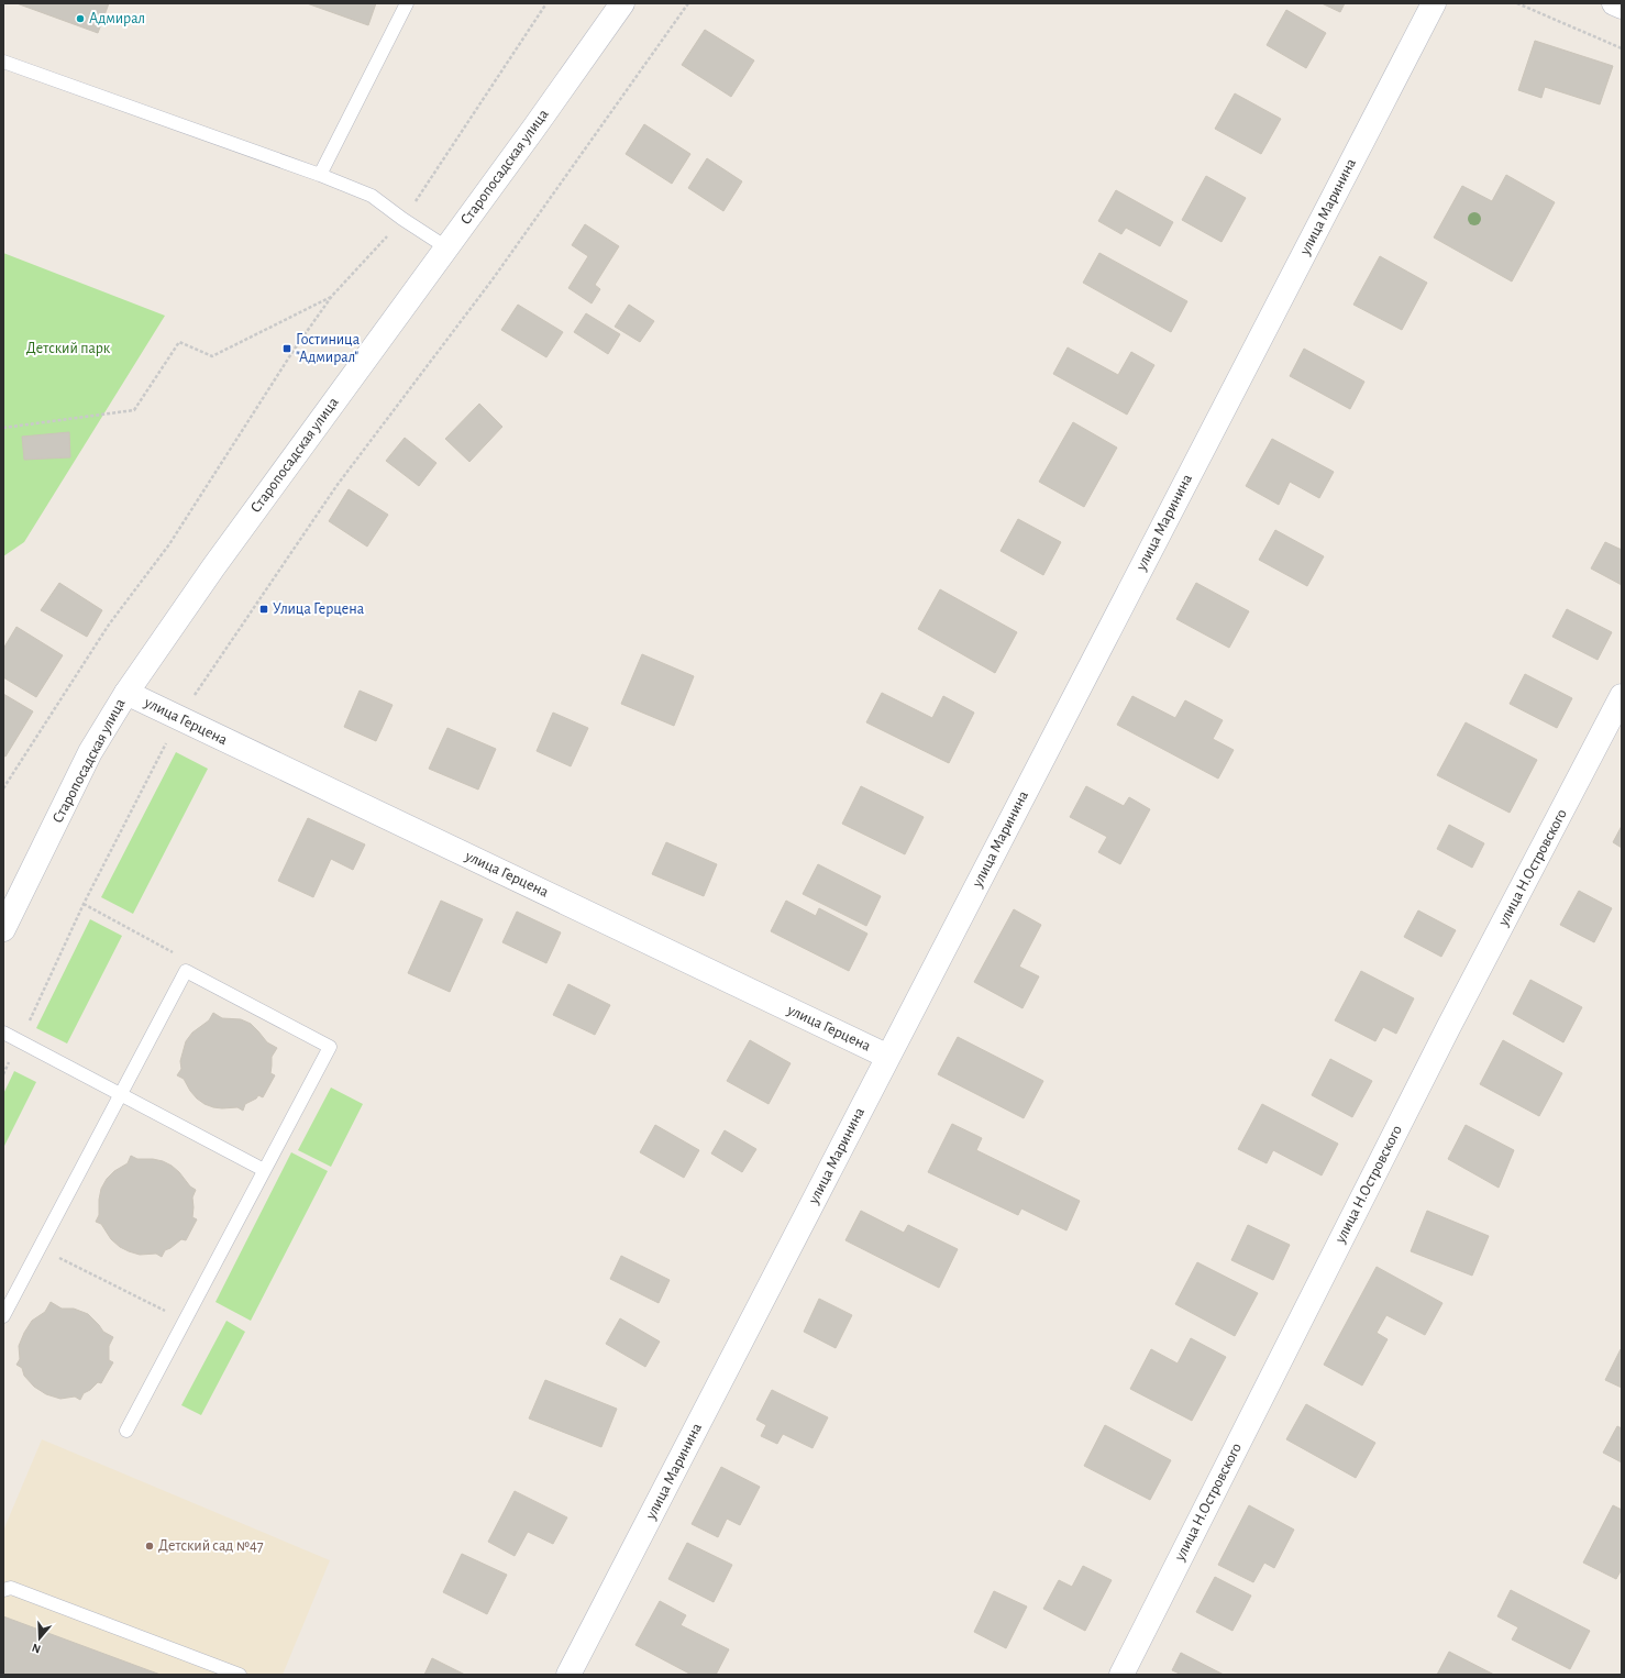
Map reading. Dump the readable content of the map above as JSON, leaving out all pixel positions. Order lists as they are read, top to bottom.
{
  "streets": {
    "street": [
      "Старопосадская улица",
      "улица Маринина",
      "улица Герцена",
      "улица Н.Островского"
    ]
  },
  "crossings": [
    ["Старопосадская улица", "улица Герцена"],
    ["улица Маринина", "улица Герцена"]
  ],
  "parks": ["Детский парк"],
  "places": {
    "other": ["Адмирал", "Детский сад №47"],
    "transit": ["Гостиница \"Адмирал\"", "Улица Герцена"]
  },
  "north": "bottom"
}
